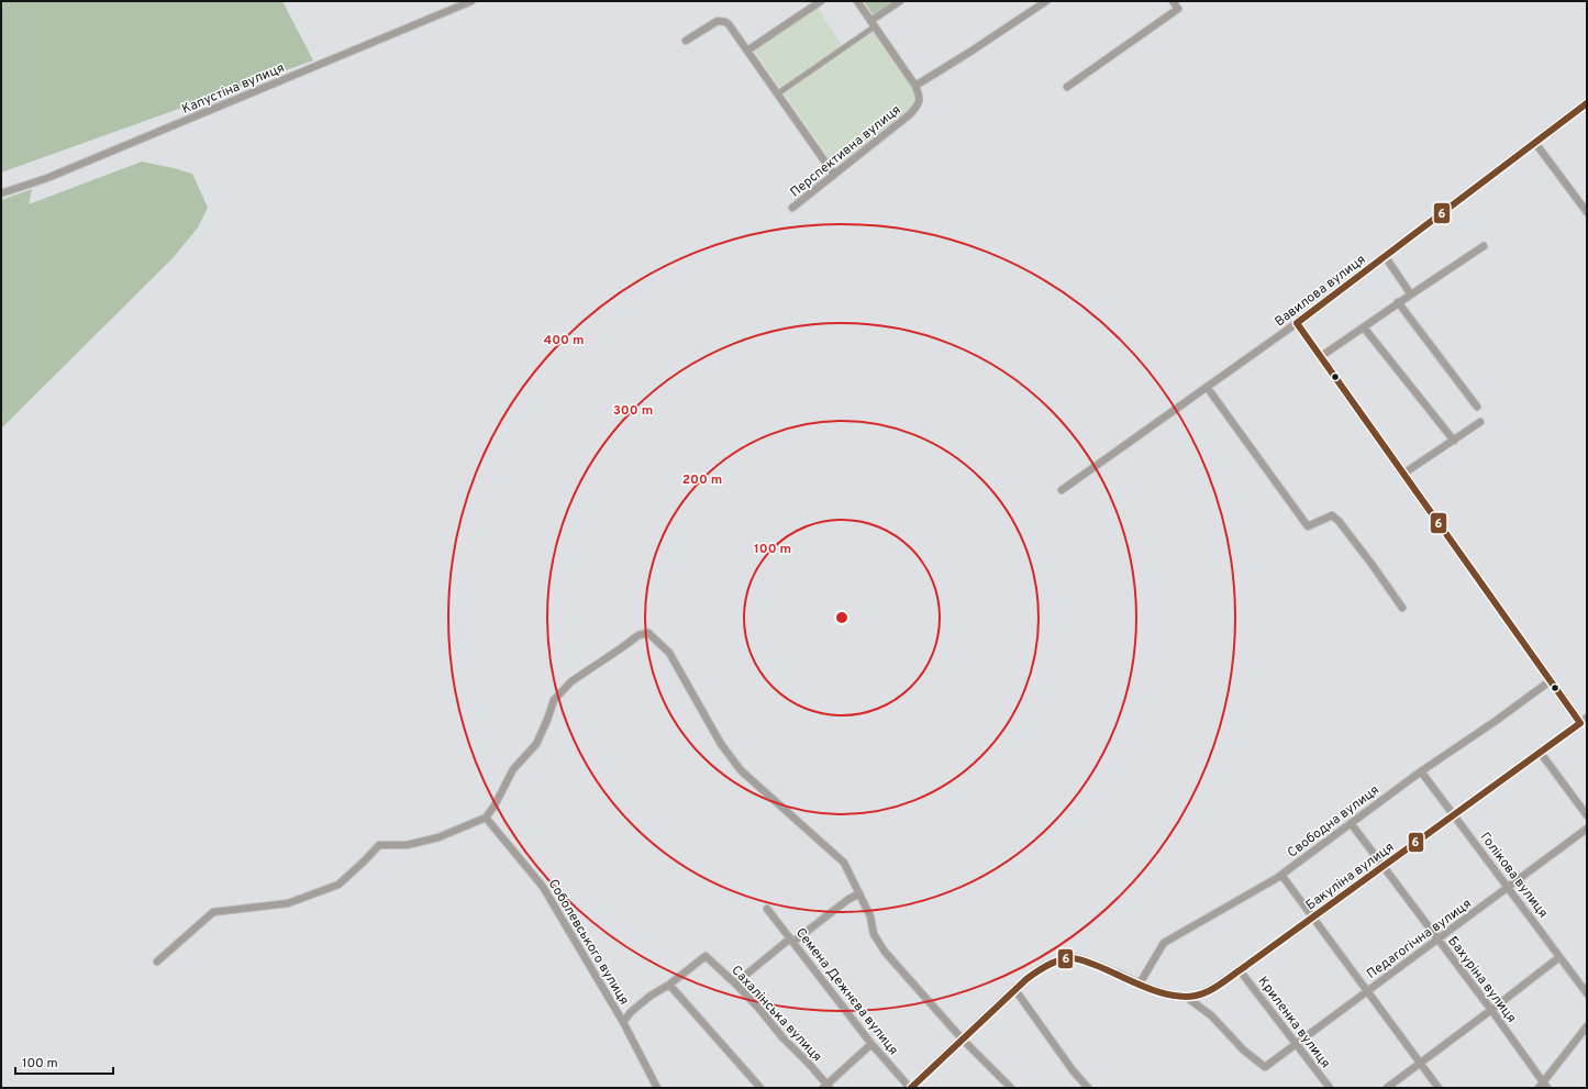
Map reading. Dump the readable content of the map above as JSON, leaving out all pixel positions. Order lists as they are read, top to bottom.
{
  "streets": {
    "street": [
      "Капустіна вулиця",
      "Перспективна вулиця",
      "Вавилова вулиця",
      "Свободна вулиця",
      "Голікова вулиця",
      "Бакуліна вулиця",
      "Педагогічна вулиця",
      "Соболевського вулиця",
      "Бахуріна вулиця",
      "Семена Дежнєва вулиця",
      "Сахалінська вулиця",
      "Криленка вулиця"
    ]
  },
  "crossings": [
    ["Свободна вулиця", "Голікова вулиця"],
    ["Свободна вулиця", "Бахуріна вулиця"],
    ["Голікова вулиця", "Бакуліна вулиця"],
    ["Голікова вулиця", "Педагогічна вулиця"],
    ["Бакуліна вулиця", "Педагогічна вулиця"],
    ["Бакуліна вулиця", "Бахуріна вулиця"],
    ["Бакуліна вулиця", "Криленка вулиця"],
    ["Педагогічна вулиця", "Бахуріна вулиця"],
    ["Педагогічна вулиця", "Криленка вулиця"]
  ],
  "lines": ["transit line 6"],
  "scale_bar": "100 m",
  "rings": [
    "400 m",
    "300 m",
    "200 m",
    "100 m"
  ]
}
